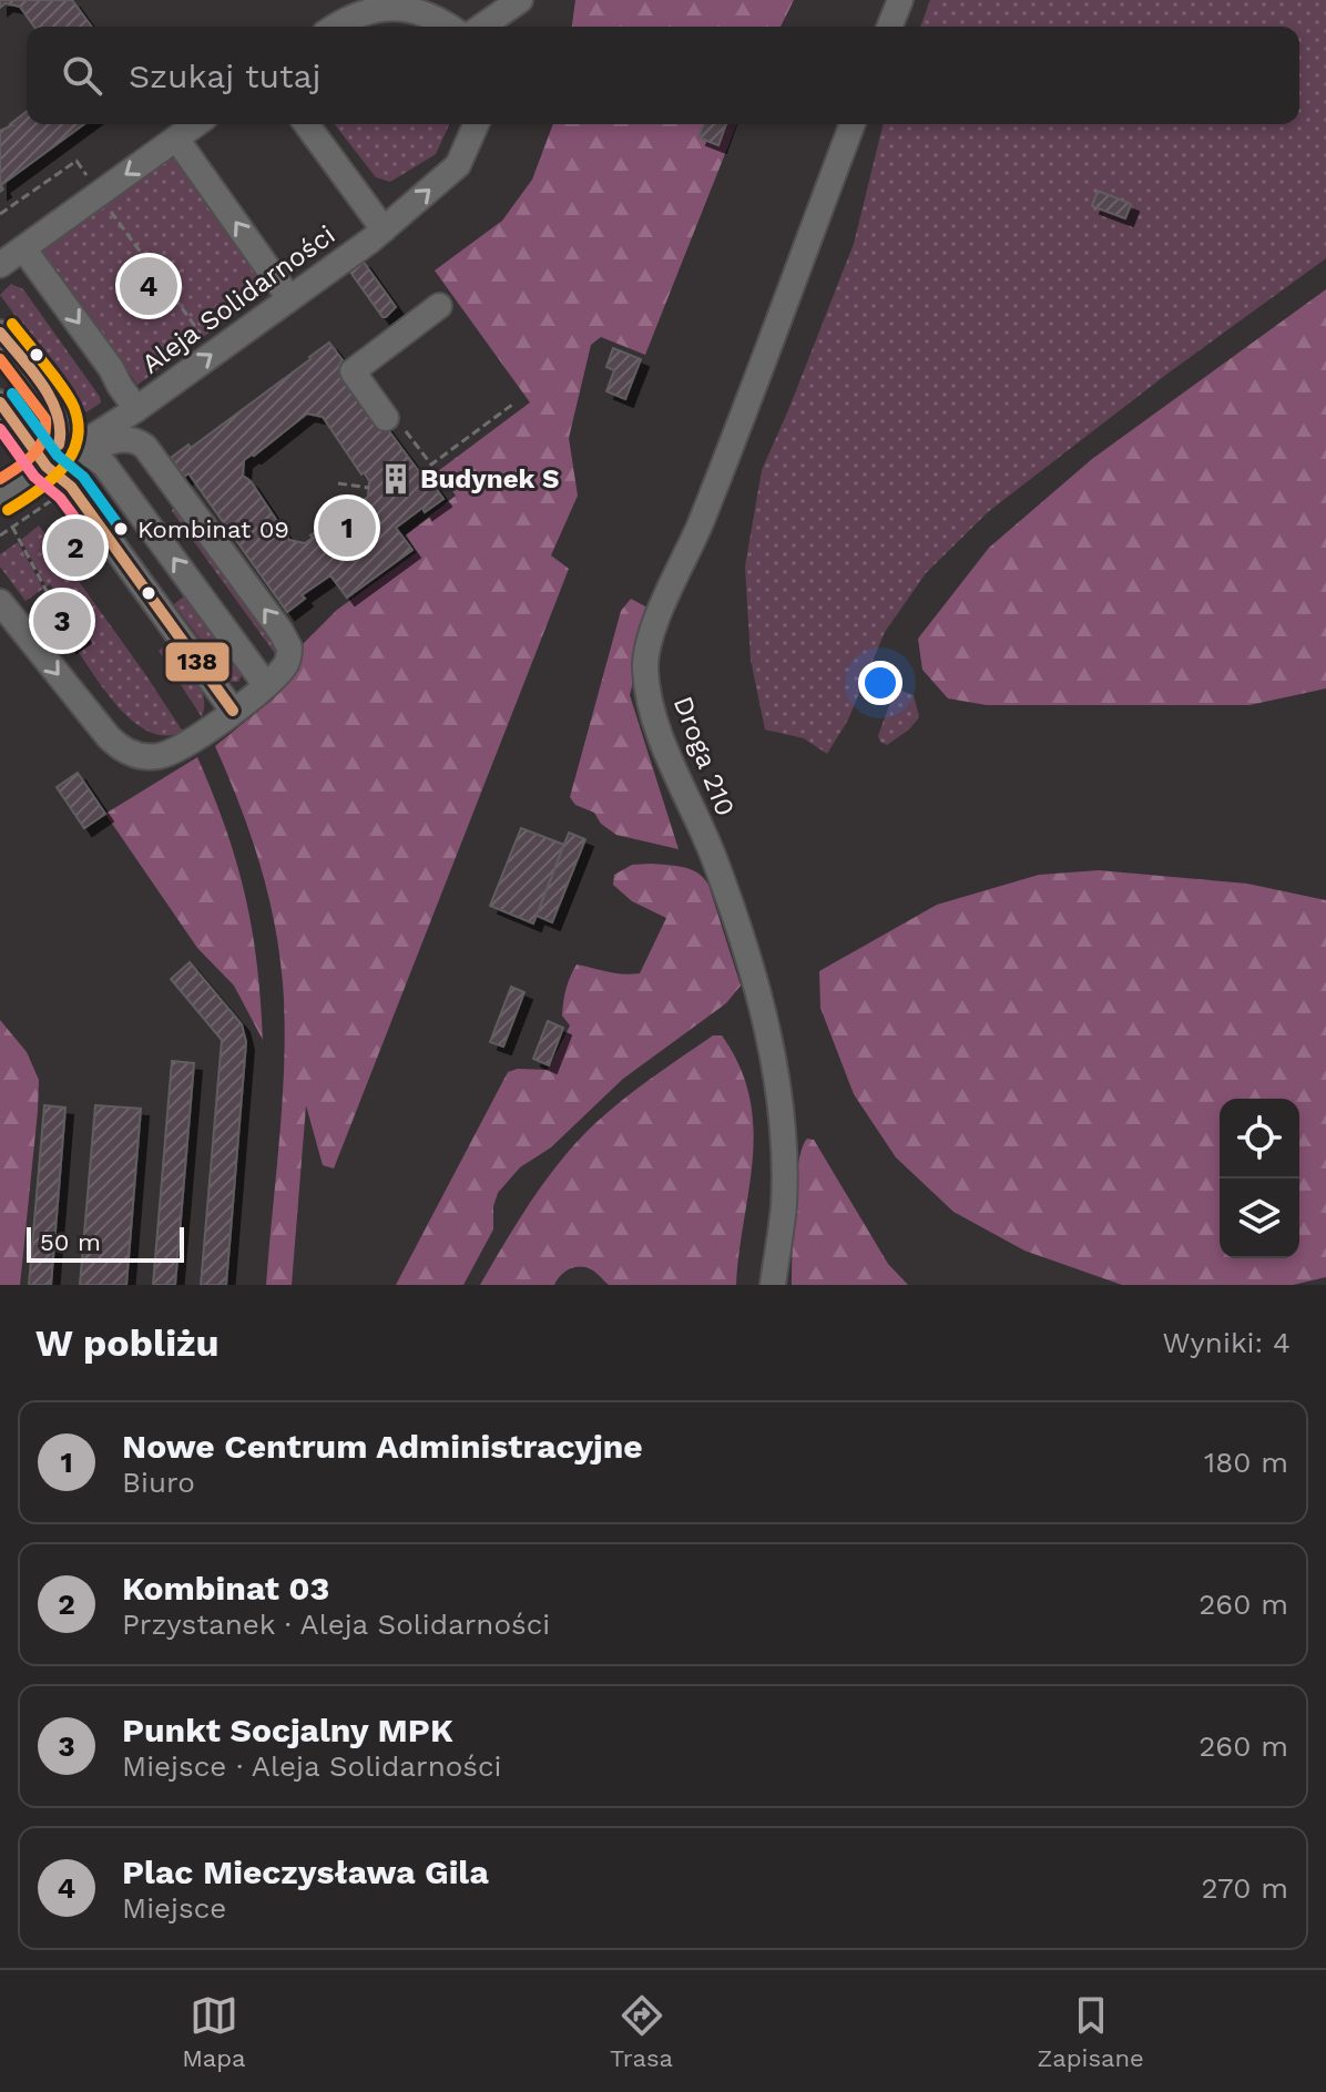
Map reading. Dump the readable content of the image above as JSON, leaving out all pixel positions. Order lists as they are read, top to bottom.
{
  "streets": {
    "street": ["Aleja Solidarności", "Droga 210"]
  },
  "places": {
    "building": ["Budynek S"],
    "other": ["Kombinat 09"]
  },
  "lines": ["transit line 138"],
  "scale_bar": "50 m",
  "page": {
    "search": "Szukaj tutaj",
    "pins": [
      "4",
      "1",
      "2",
      "3"
    ],
    "scale": "50 m",
    "heading": ["W pobliżu", "Wyniki: 4"],
    "list": [
      {
        "mark": "1",
        "name": "Nowe Centrum Administracyjne",
        "note": "Biuro",
        "value": "180 m"
      },
      {
        "mark": "2",
        "name": "Kombinat 03",
        "note": "Przystanek · Aleja Solidarności",
        "value": "260 m"
      },
      {
        "mark": "3",
        "name": "Punkt Socjalny MPK",
        "note": "Miejsce · Aleja Solidarności",
        "value": "260 m"
      },
      {
        "mark": "4",
        "name": "Plac Mieczysława Gila",
        "note": "Miejsce",
        "value": "270 m"
      }
    ],
    "nav": ["Mapa", "Trasa", "Zapisane"]
  }
}
